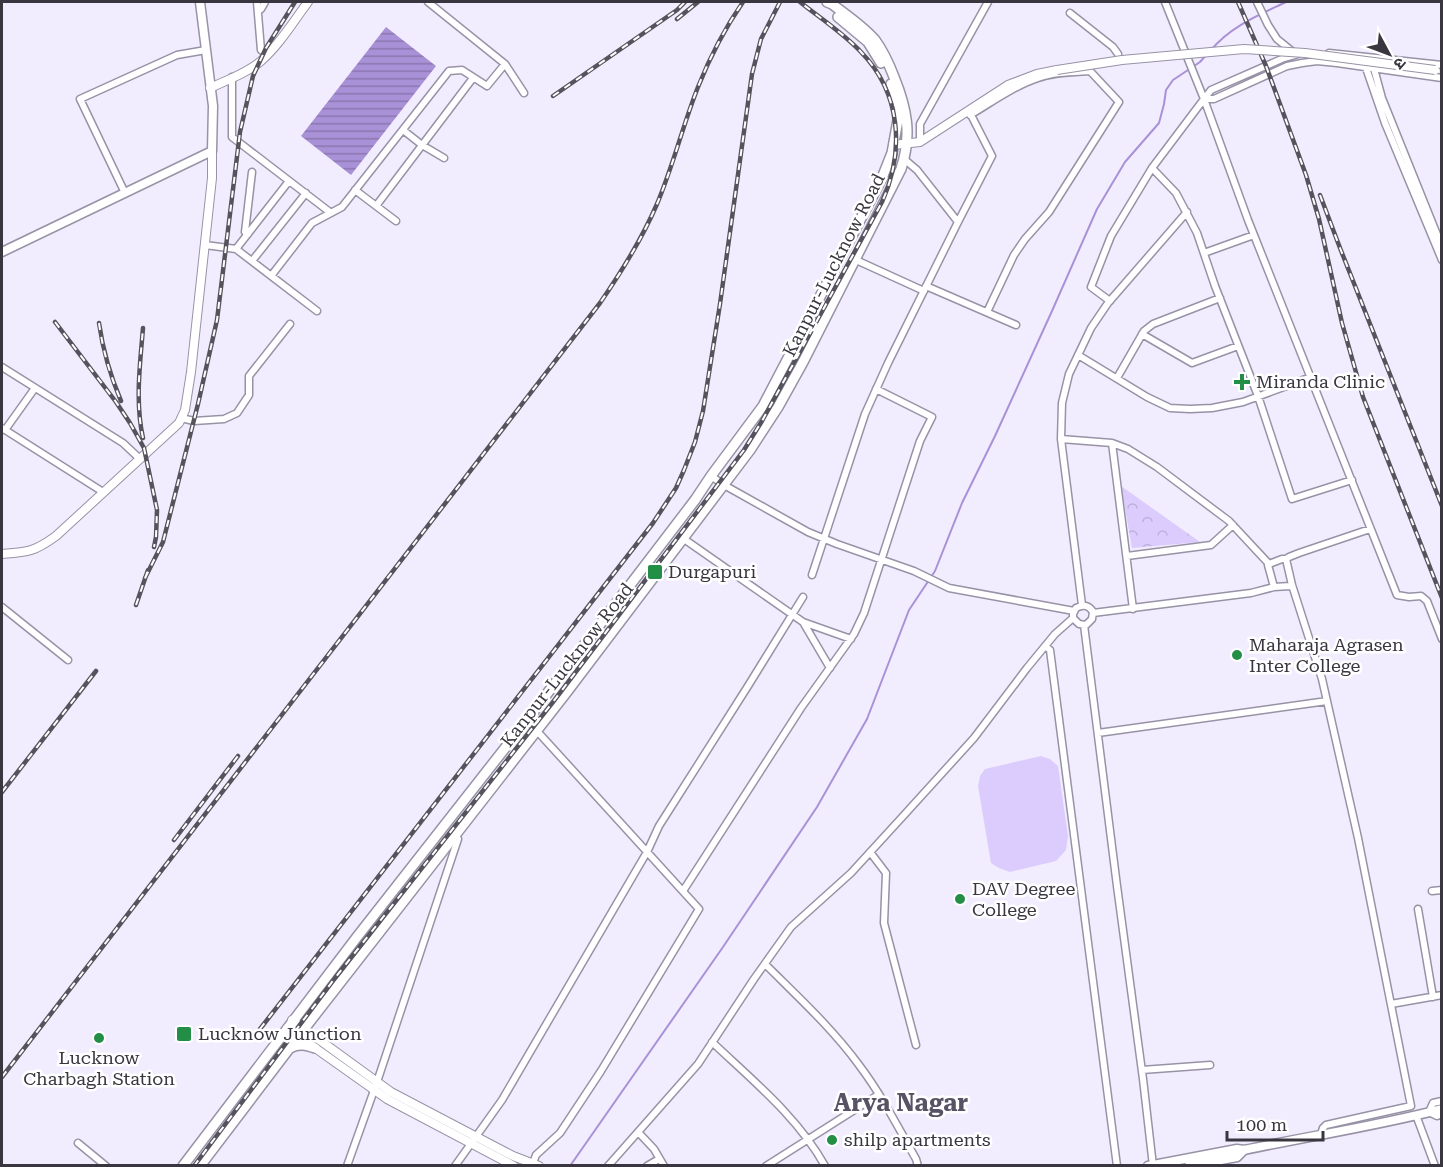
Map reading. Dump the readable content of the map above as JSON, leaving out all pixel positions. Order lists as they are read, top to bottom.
{
  "streets": {
    "main road": ["Kanpur-Lucknow Road"]
  },
  "districts": ["Arya Nagar"],
  "places": {
    "health": ["Miranda Clinic"],
    "transit": ["Durgapuri", "Lucknow Junction"],
    "other": [
      "Maharaja Agrasen Inter College",
      "DAV Degree College",
      "Lucknow Charbagh Station",
      "shilp apartments"
    ]
  },
  "scale_bar": "100 m",
  "north": "bottom right"
}
